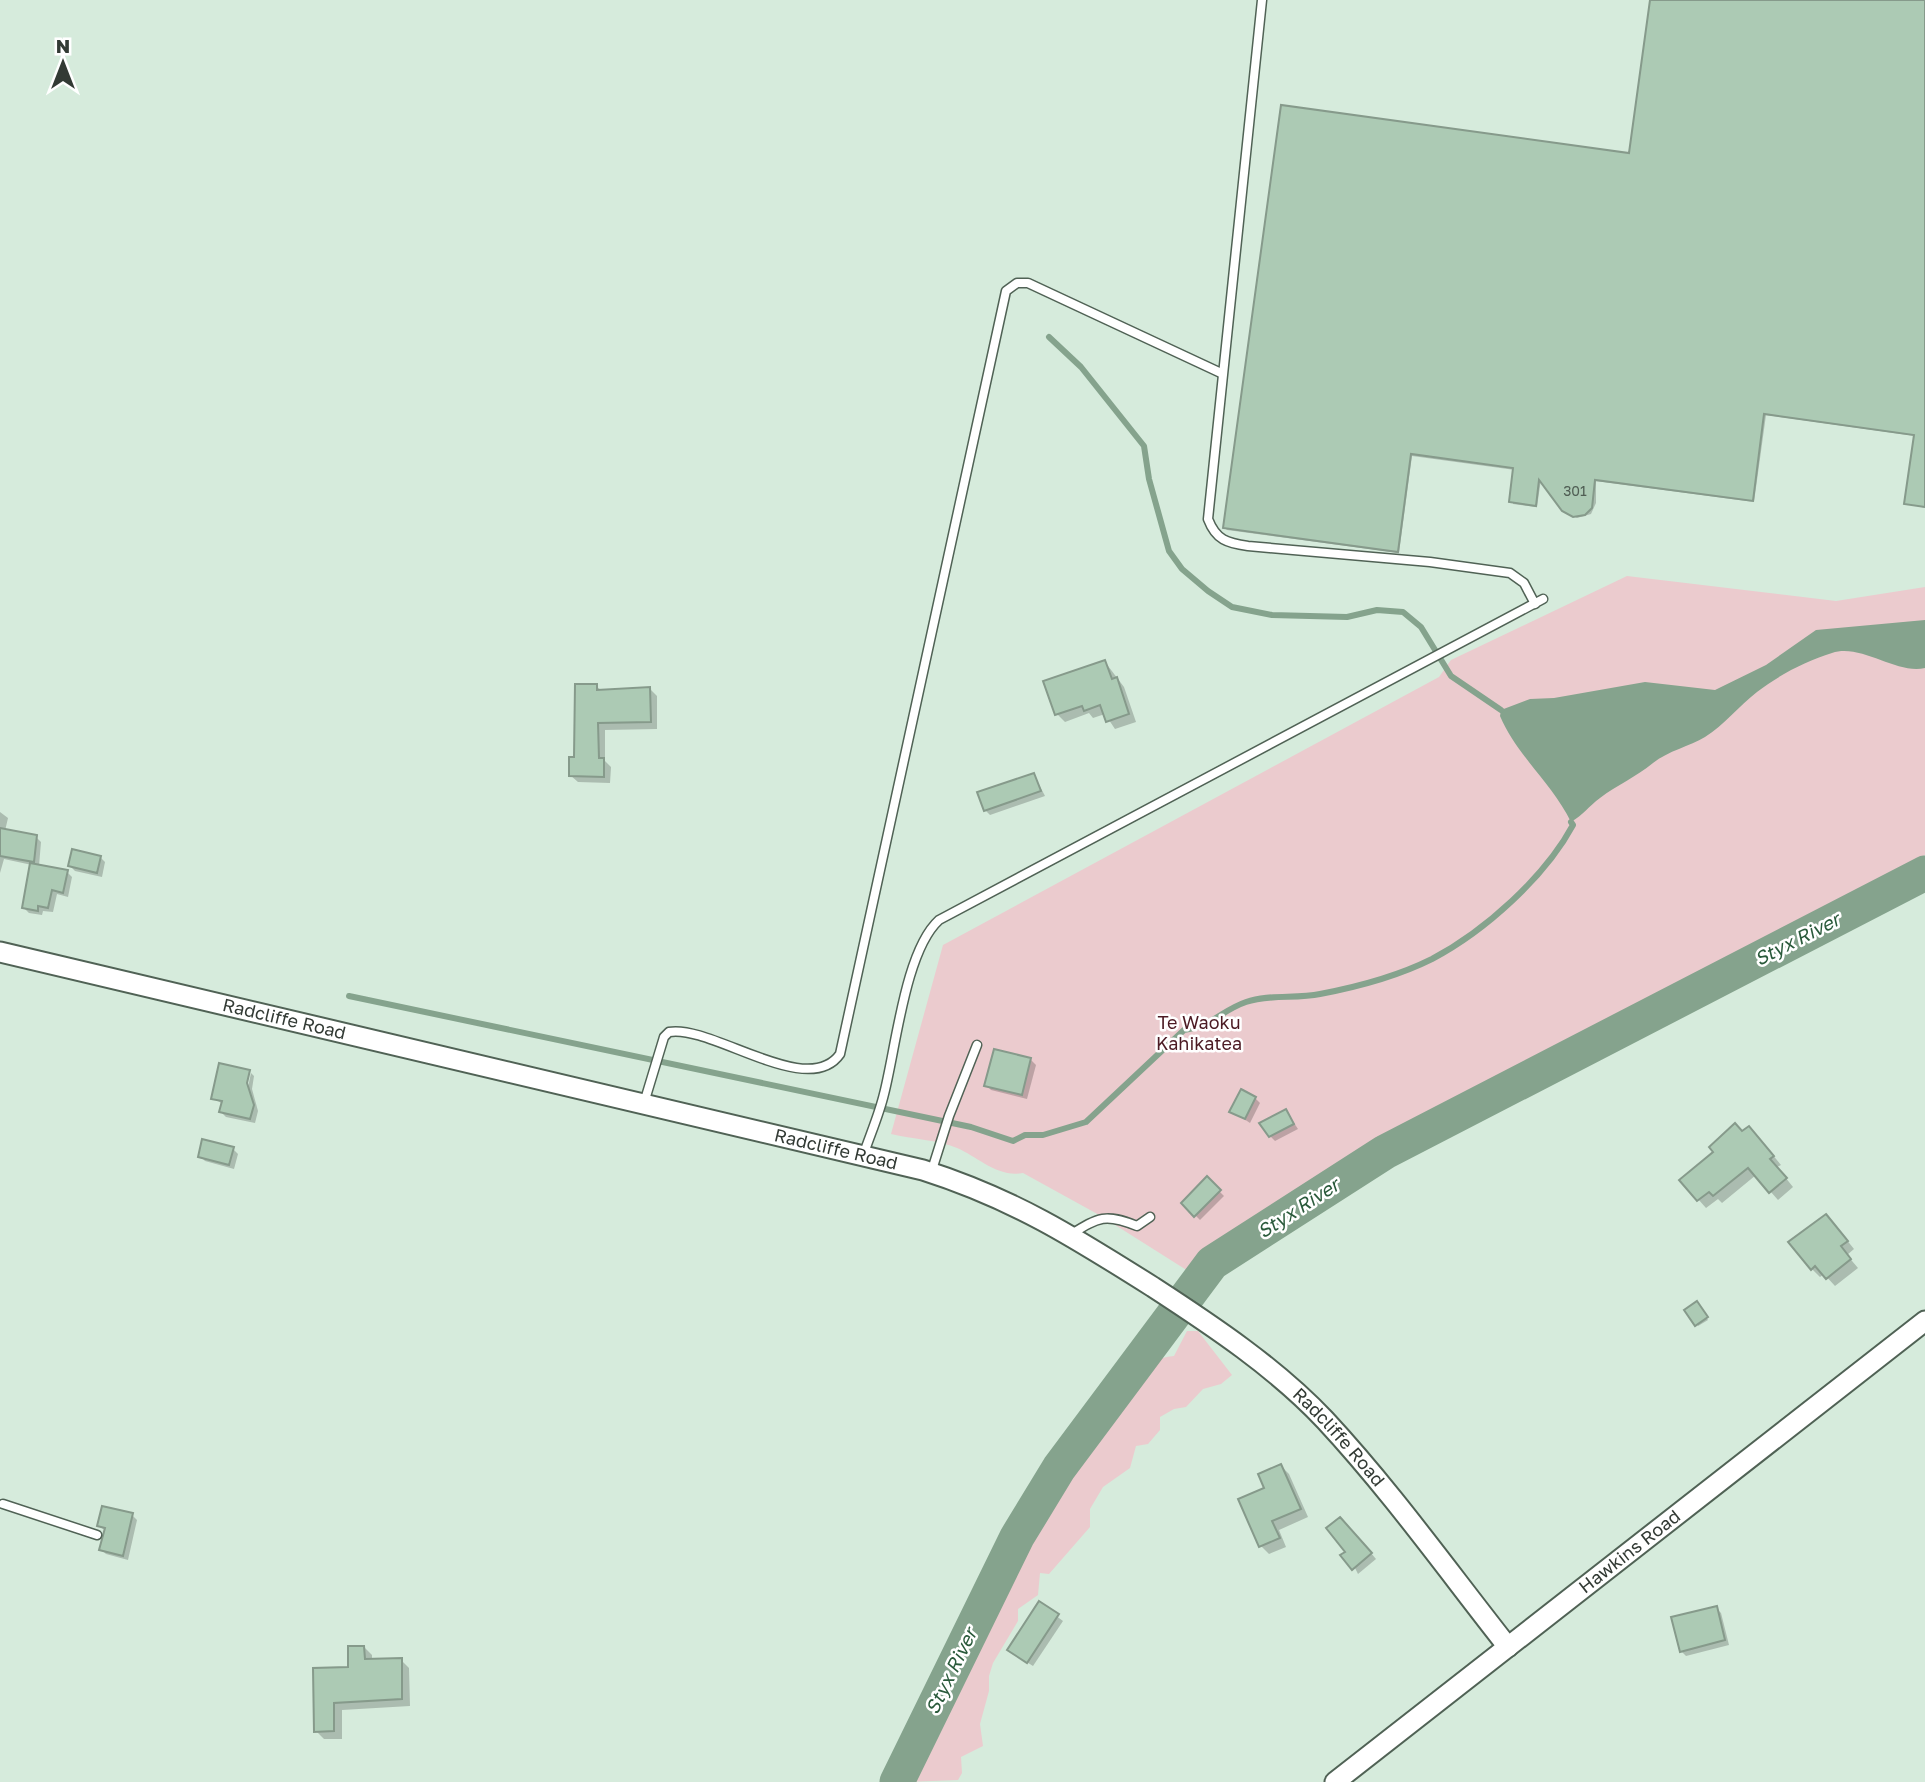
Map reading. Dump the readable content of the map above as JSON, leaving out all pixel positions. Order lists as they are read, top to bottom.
{
  "streets": {
    "street": ["Radcliffe Road", "Hawkins Road"]
  },
  "crossings": [
    ["Radcliffe Road", "Hawkins Road"]
  ],
  "water": ["Styx River"],
  "parks": ["Te Waoku Kahikatea"],
  "house_numbers": ["301"],
  "north": "top"
}
